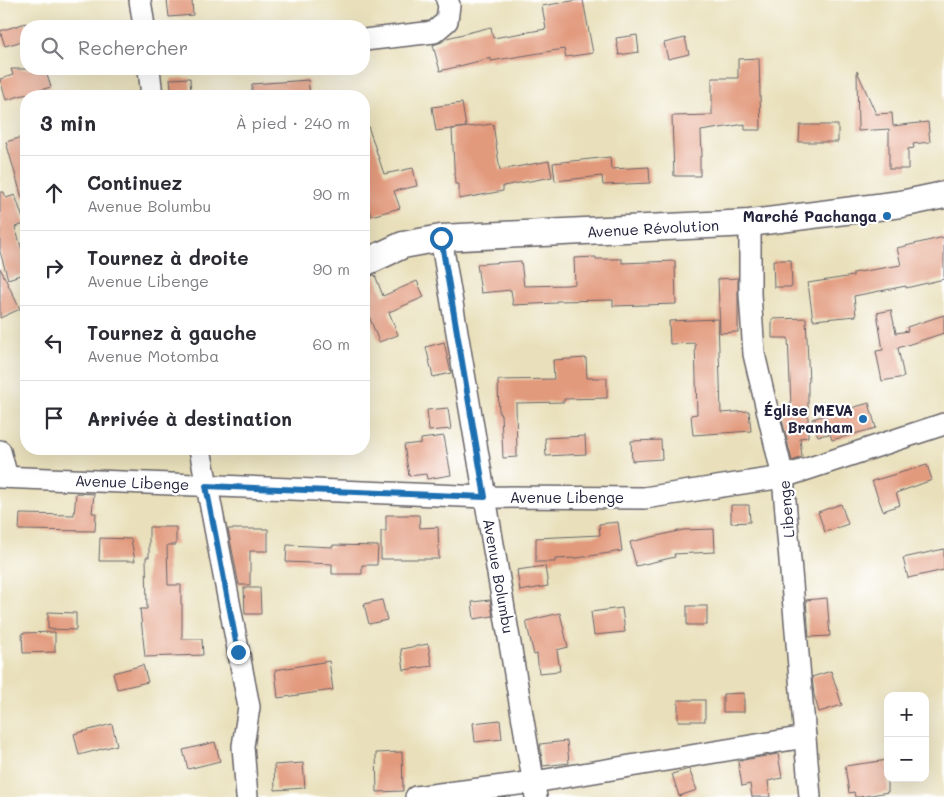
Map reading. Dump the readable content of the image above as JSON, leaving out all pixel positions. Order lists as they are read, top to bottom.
{
  "streets": {
    "street": [
      "Avenue Révolution",
      "Avenue Libenge",
      "Libenge",
      "Avenue Bolumbu"
    ]
  },
  "crossings": [
    ["Avenue Révolution", "Libenge"],
    ["Avenue Révolution", "Avenue Bolumbu"],
    ["Avenue Libenge", "Libenge"],
    ["Avenue Libenge", "Avenue Bolumbu"]
  ],
  "places": ["Marché Pachanga", "Église MEVA Branham"],
  "page": {
    "search": "Rechercher",
    "heading": ["3 min", "À pied · 240 m"],
    "list": [
      ["Continuez", "Avenue Bolumbu", "90 m"],
      ["Tournez à droite", "Avenue Libenge", "90 m"],
      ["Tournez à gauche", "Avenue Motomba", "60 m"],
      "Arrivée à destination"
    ],
    "map_buttons": ["+", "−"]
  }
}
